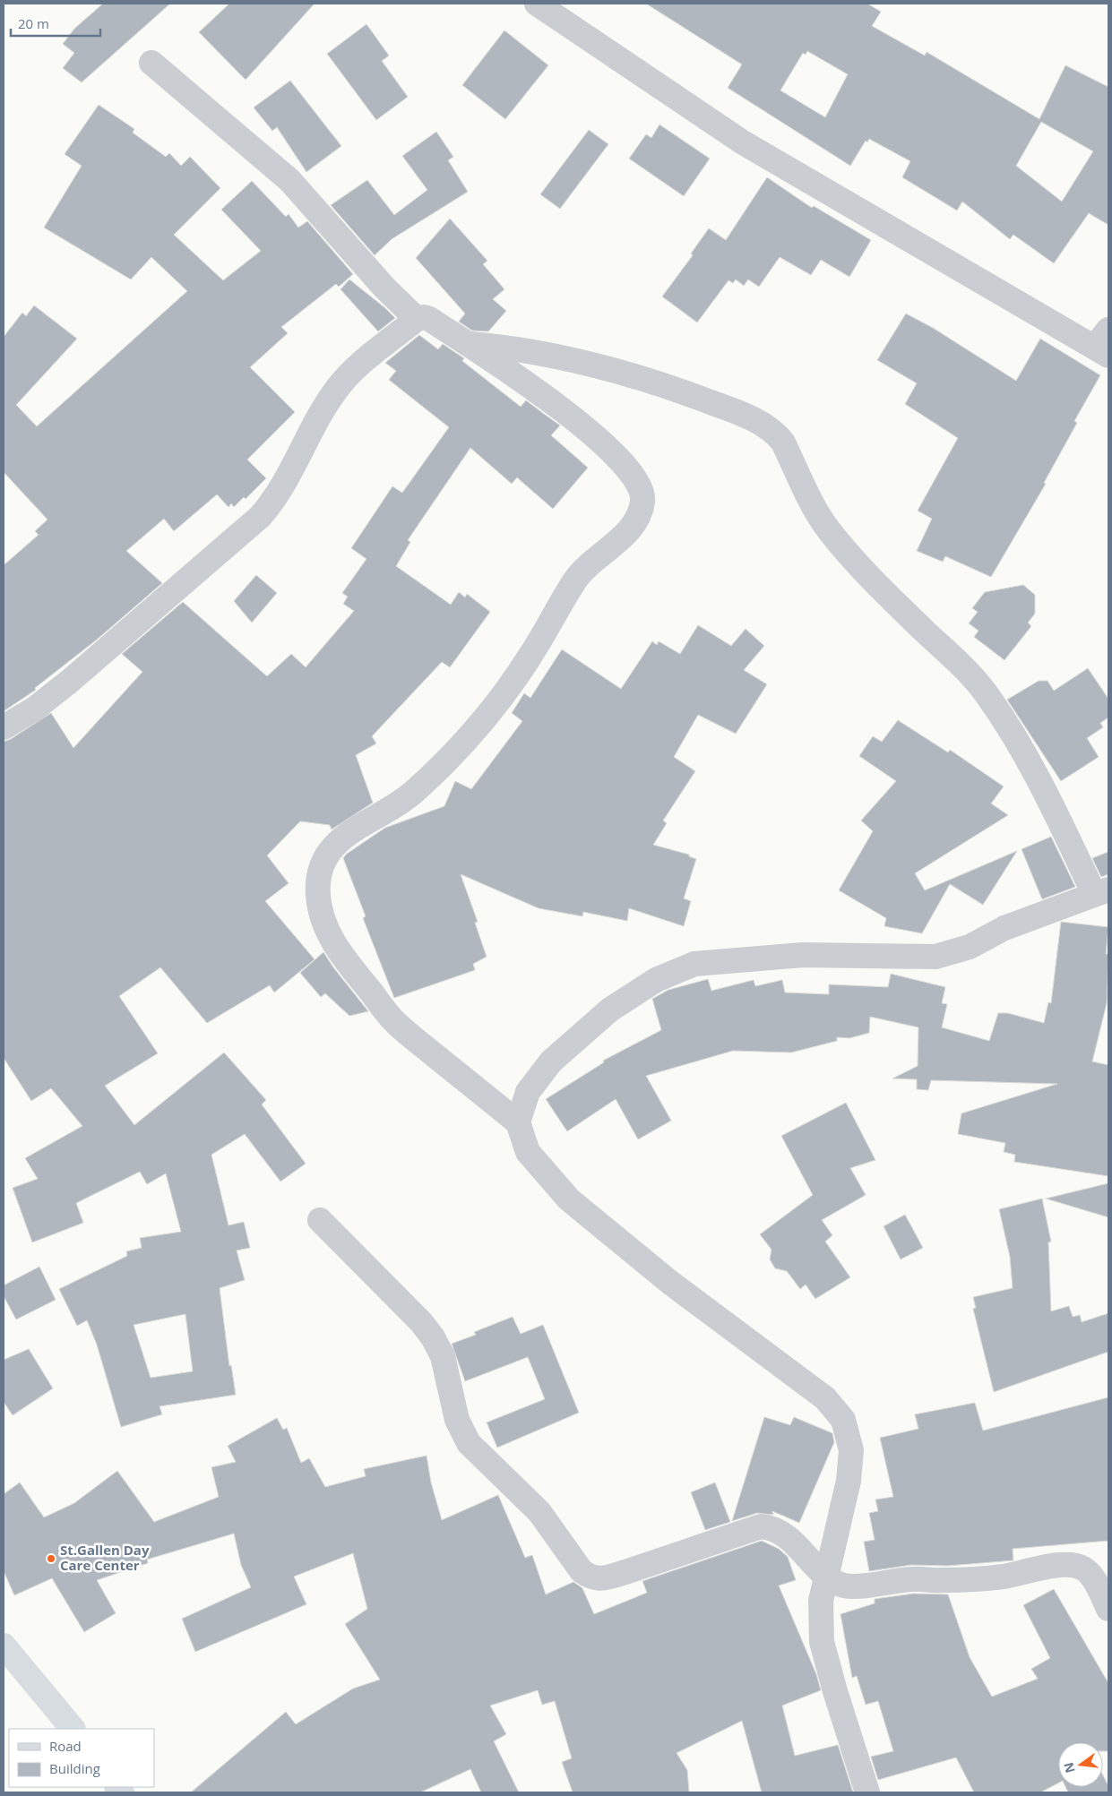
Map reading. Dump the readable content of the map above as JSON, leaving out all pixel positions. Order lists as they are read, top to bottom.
{
  "places": ["St.Gallen Day Care Center"],
  "legend": ["Road", "Building"],
  "scale_bar": "20 m",
  "north": "left"
}
